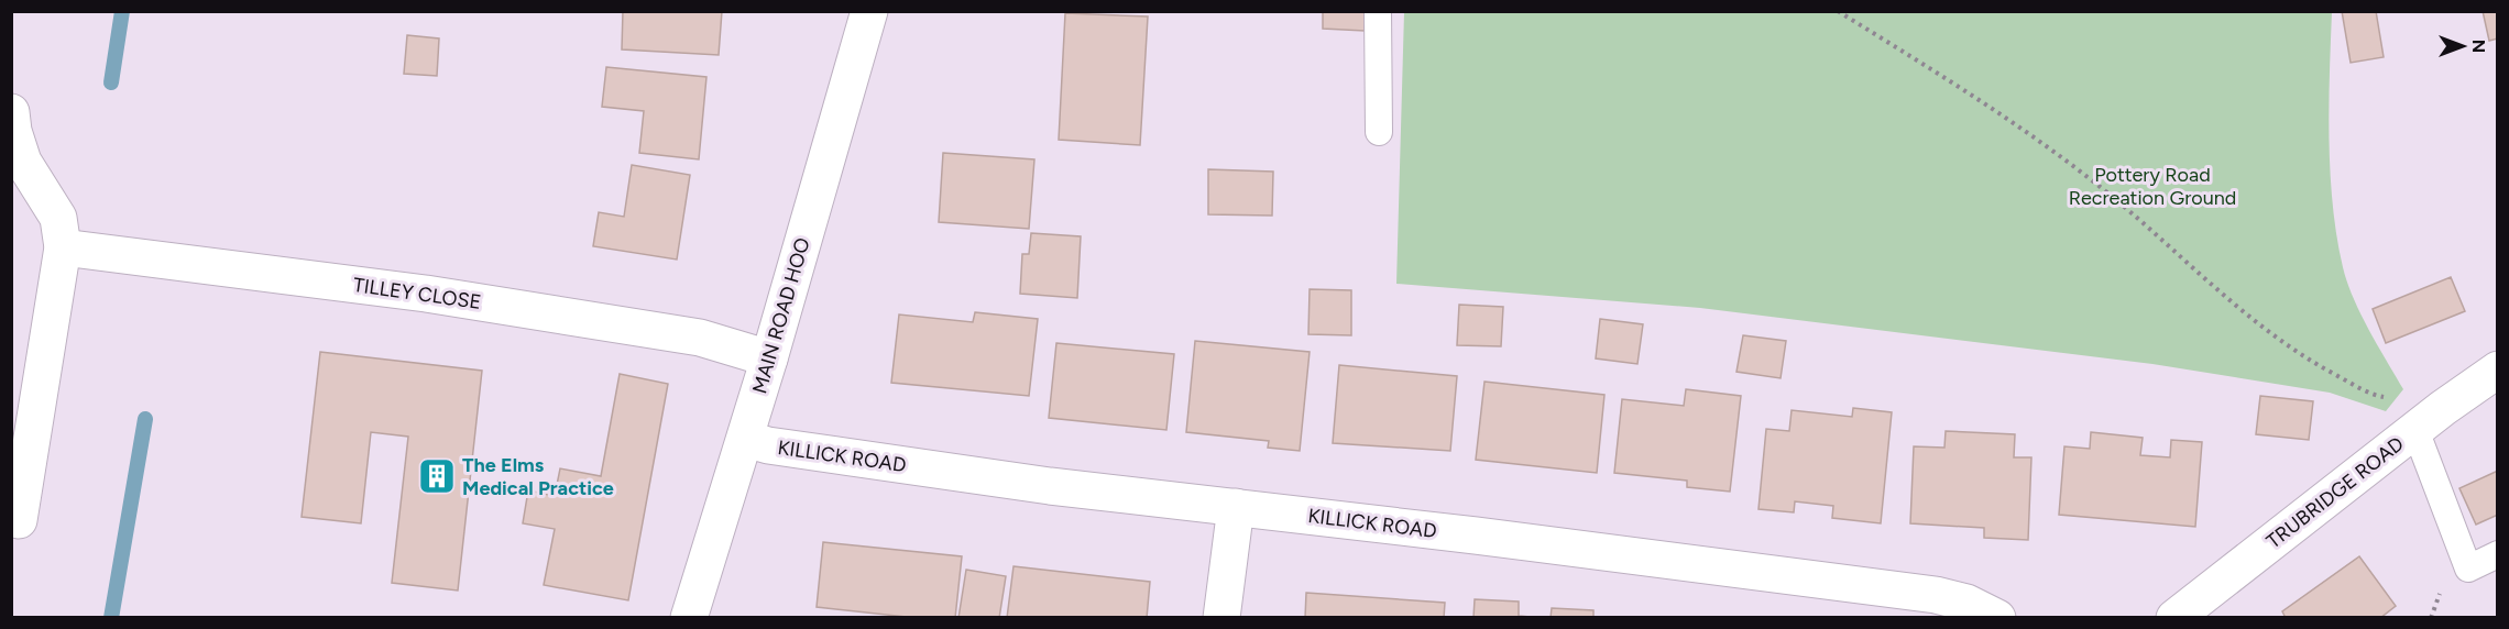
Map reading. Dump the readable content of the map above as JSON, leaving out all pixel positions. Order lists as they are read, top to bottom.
{
  "streets": {
    "street": [
      "TILLEY CLOSE",
      "MAIN ROAD HOO",
      "KILLICK ROAD",
      "TRUBRIDGE ROAD"
    ]
  },
  "crossings": [
    ["TILLEY CLOSE", "MAIN ROAD HOO"],
    ["MAIN ROAD HOO", "KILLICK ROAD"]
  ],
  "parks": ["Pottery Road Recreation Ground"],
  "places": {
    "building": ["The Elms Medical Practice"]
  },
  "north": "right"
}
